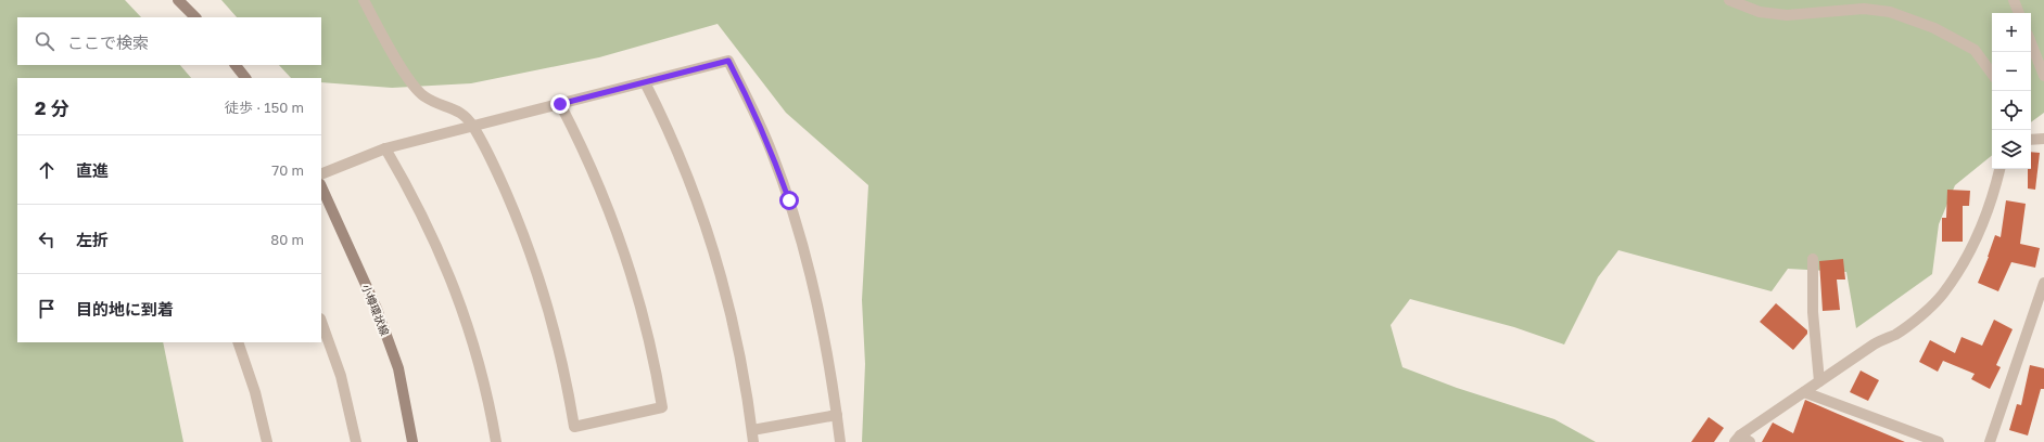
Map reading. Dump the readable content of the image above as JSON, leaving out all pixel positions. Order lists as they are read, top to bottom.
{
  "streets": {
    "main road": ["小樽環状線"]
  },
  "page": {
    "map_buttons": ["+", "−"],
    "search": "ここで検索",
    "heading": ["2 分", "徒歩 · 150 m"],
    "list": [
      ["直進", "70 m"],
      ["左折", "80 m"],
      "目的地に到着"
    ]
  }
}
